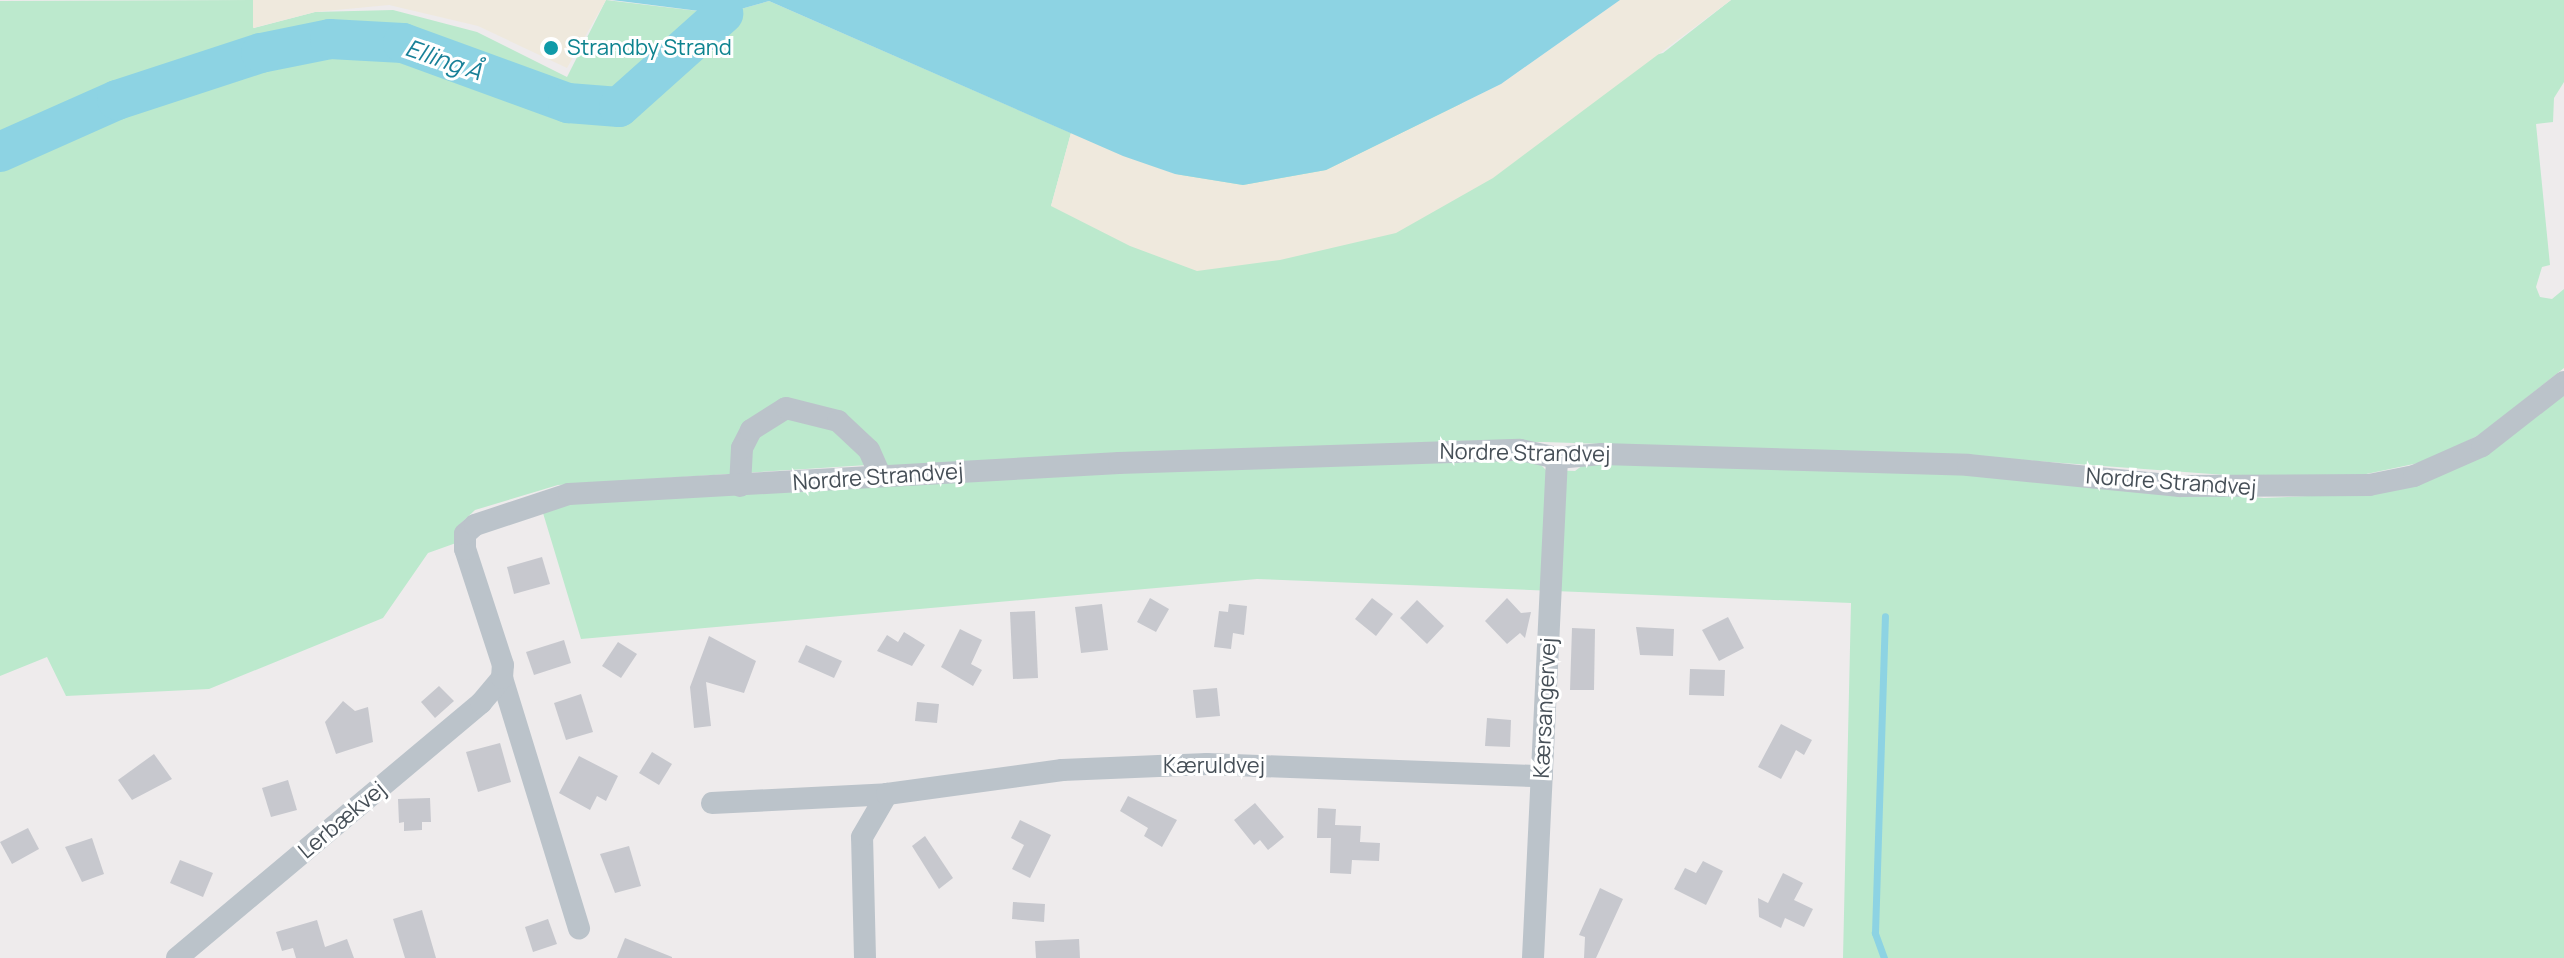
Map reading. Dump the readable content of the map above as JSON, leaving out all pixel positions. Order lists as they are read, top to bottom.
{
  "streets": {
    "street": [
      "Nordre Strandvej",
      "Kærsangervej",
      "Kæruldvej",
      "Lerbækvej"
    ]
  },
  "crossings": [
    ["Nordre Strandvej", "Kærsangervej"],
    ["Nordre Strandvej", "Lerbækvej"],
    ["Kærsangervej", "Kæruldvej"]
  ],
  "water": ["Elling Å"],
  "places": ["Strandby Strand"]
}
